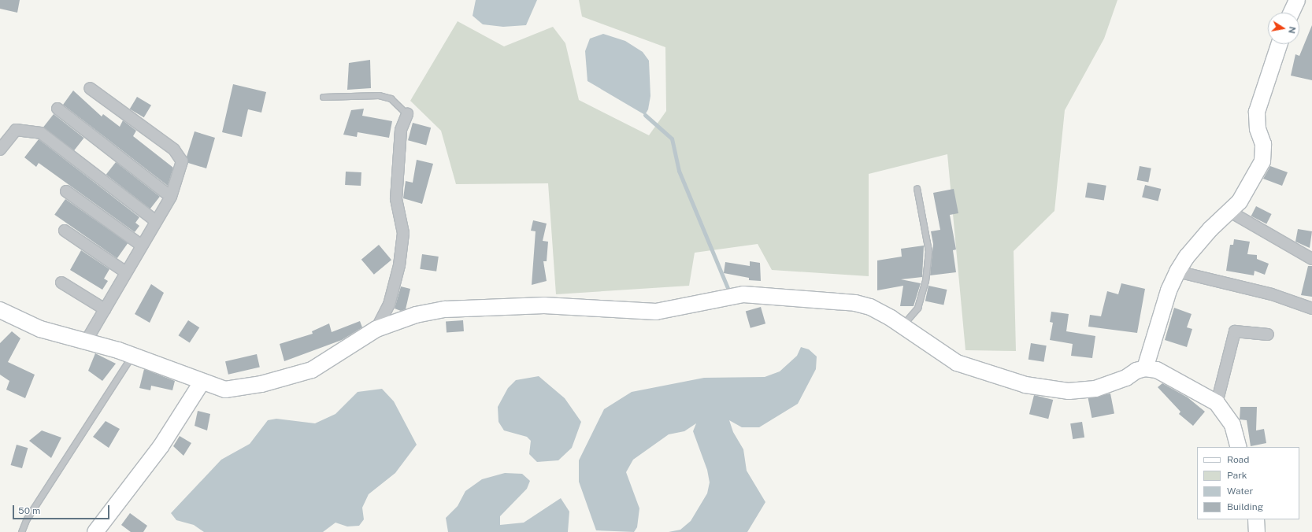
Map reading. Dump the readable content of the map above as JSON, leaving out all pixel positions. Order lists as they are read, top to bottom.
{
  "legend": [
    "Road",
    "Park",
    "Water",
    "Building"
  ],
  "scale_bar": "50 m",
  "north": "right"
}
